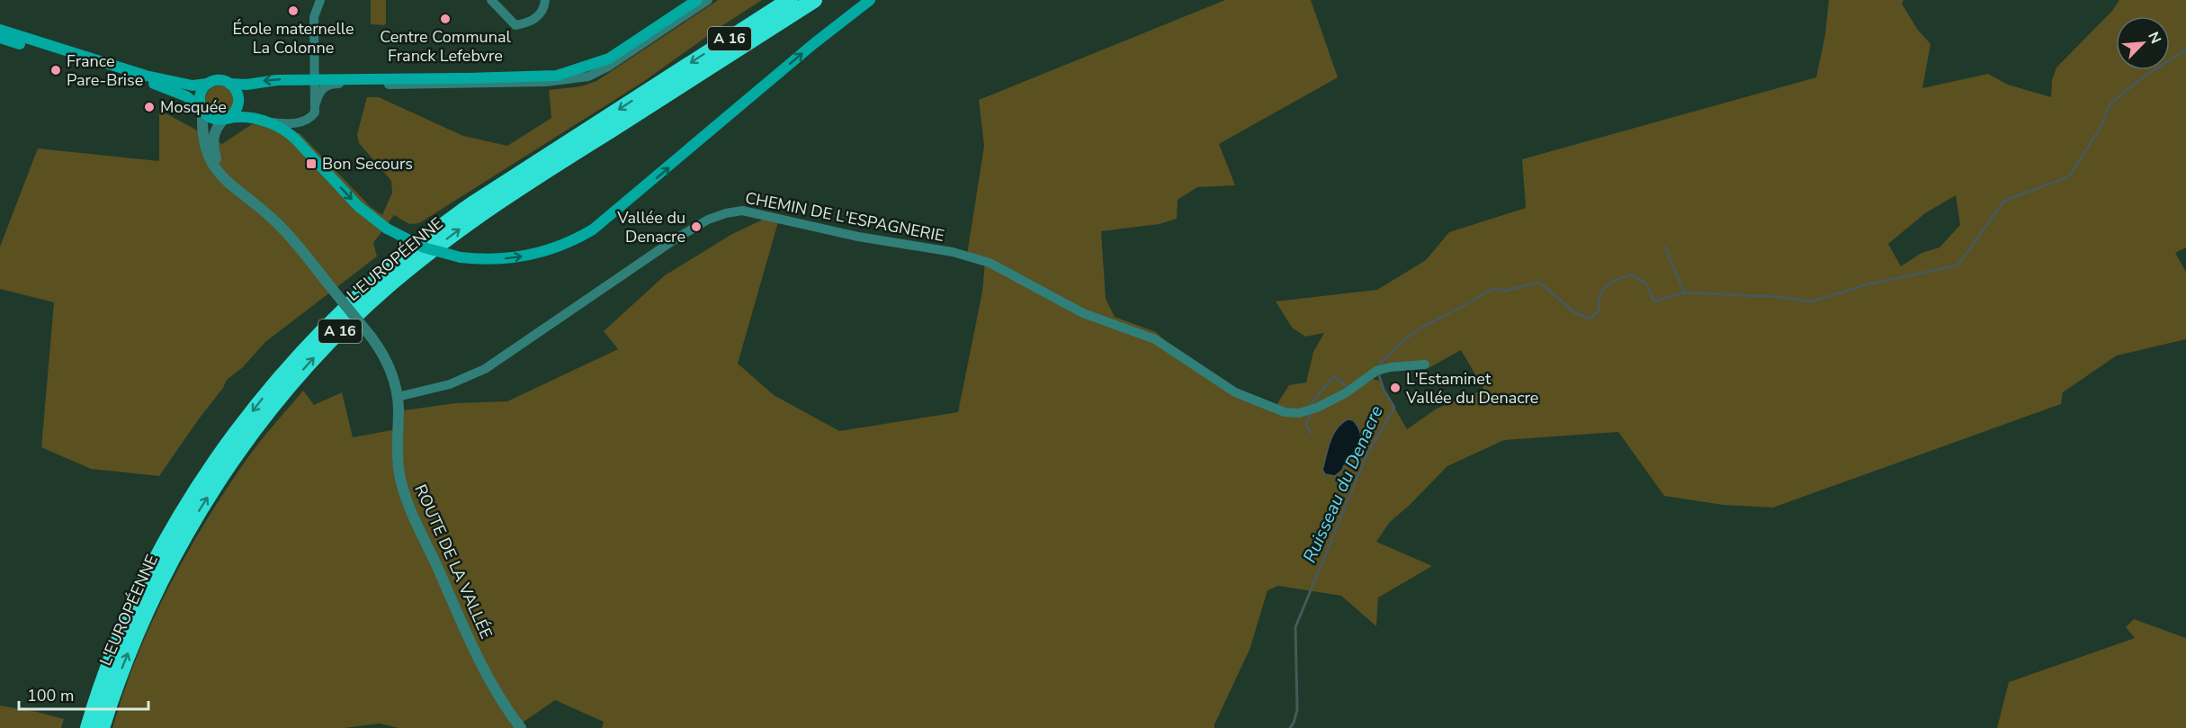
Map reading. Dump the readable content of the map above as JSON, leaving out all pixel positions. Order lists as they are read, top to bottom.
{
  "streets": {
    "highway": ["A 16", "L'EUROPÉENNE"],
    "street": ["CHEMIN DE L'ESPAGNERIE", "ROUTE DE LA VALLÉE"]
  },
  "crossings": [
    ["CHEMIN DE L'ESPAGNERIE", "ROUTE DE LA VALLÉE"]
  ],
  "water": ["Ruisseau du Denacre"],
  "places": {
    "other": [
      "École maternelle La Colonne",
      "Centre Communal Franck Lefebvre",
      "France Pare-Brise",
      "Mosquée",
      "Vallée du Denacre",
      "L'Estaminet Vallée du Denacre"
    ],
    "transit": ["Bon Secours"]
  },
  "scale_bar": "100 m",
  "north": "top right"
}
